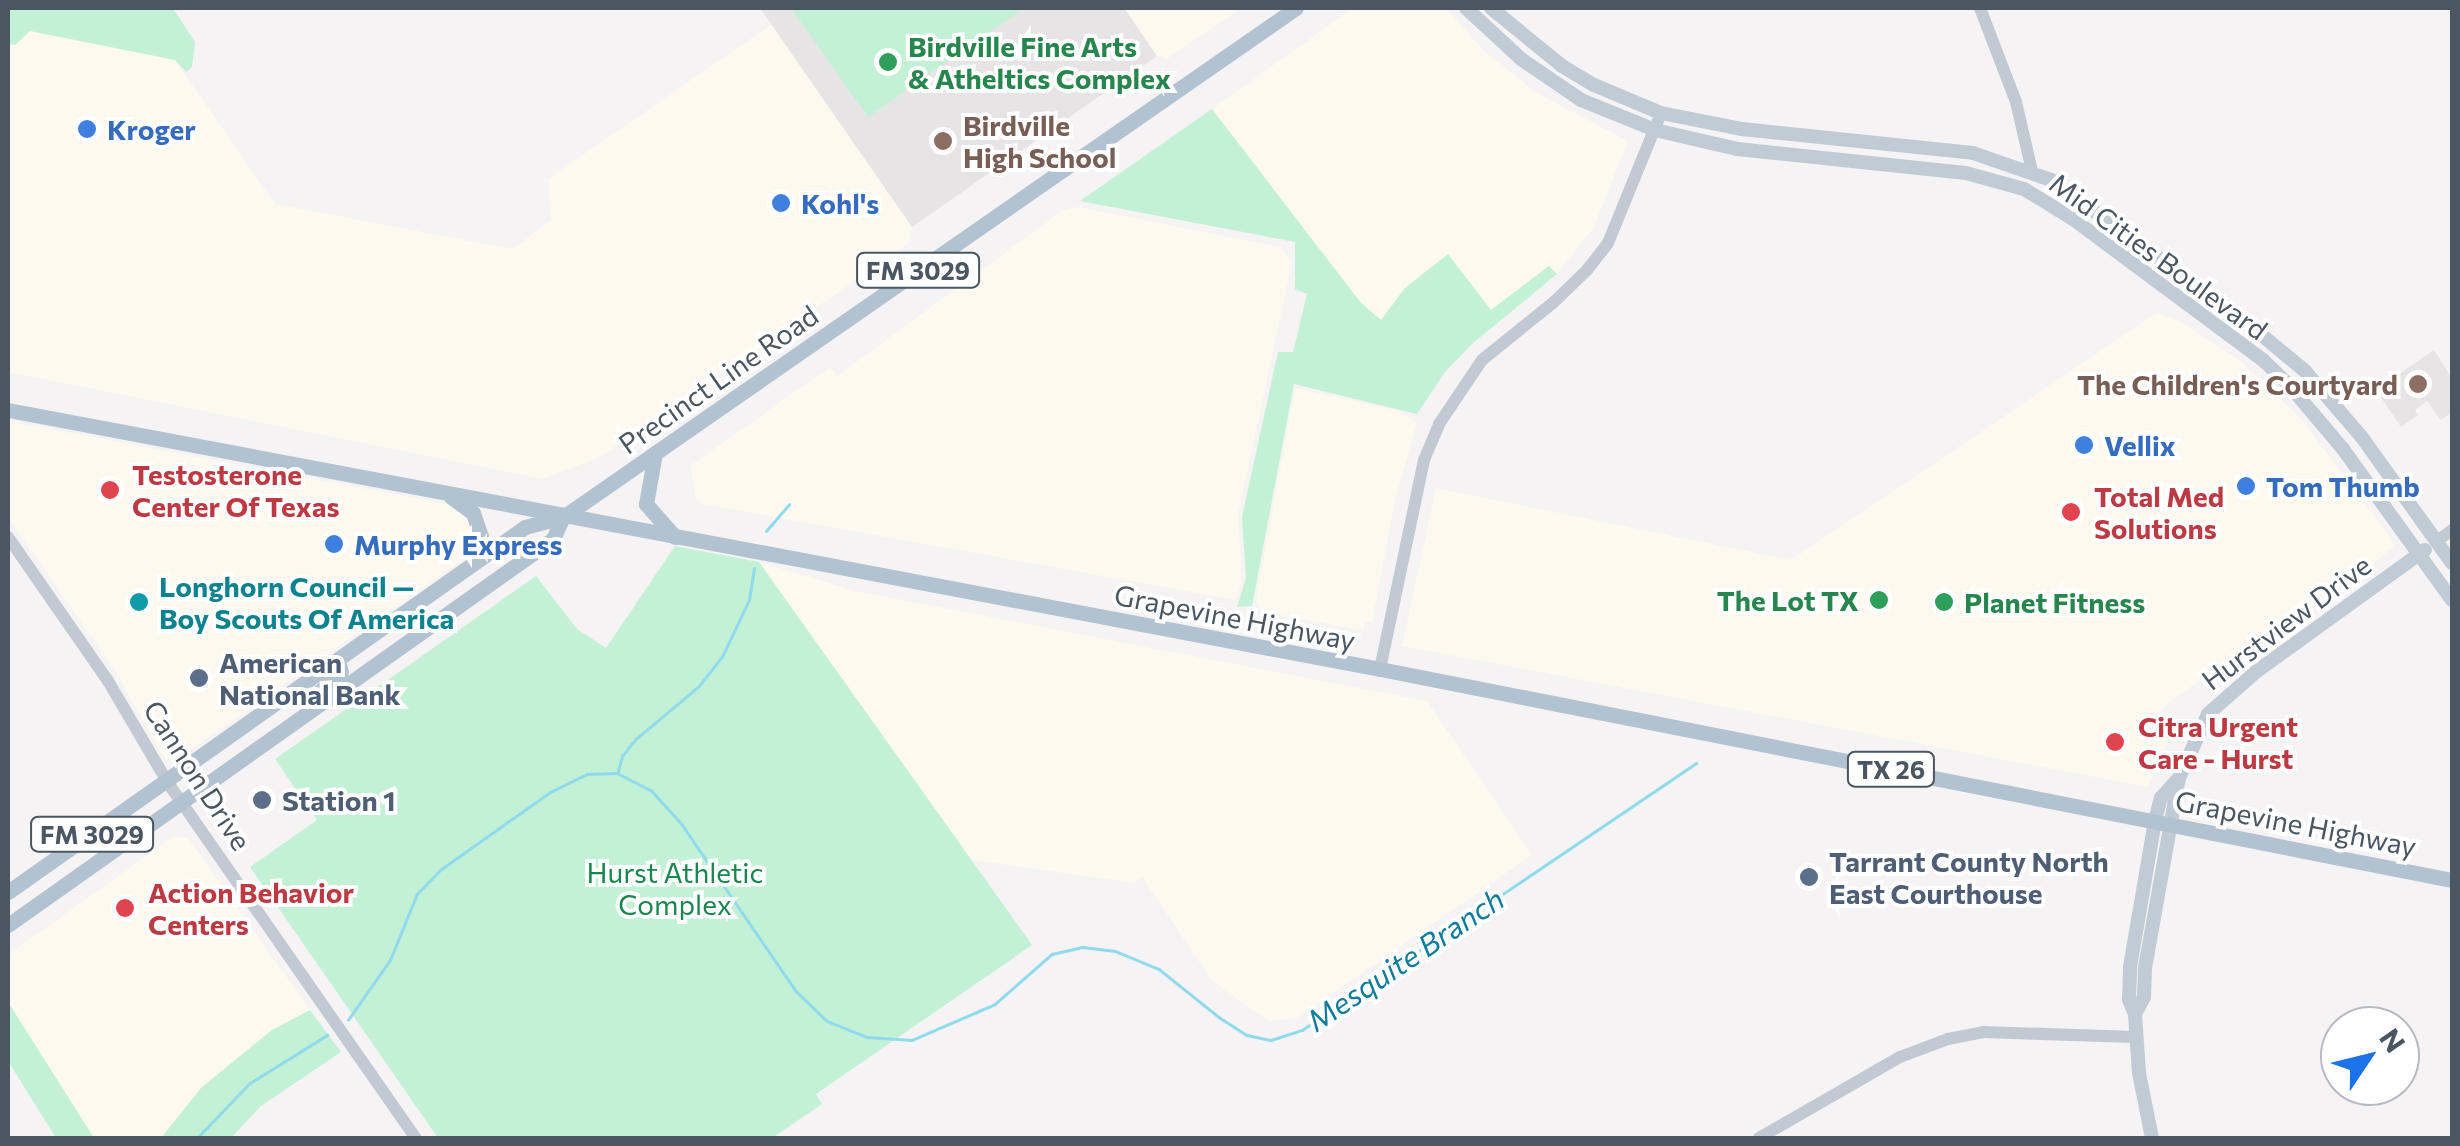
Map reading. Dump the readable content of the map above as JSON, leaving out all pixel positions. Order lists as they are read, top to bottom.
{
  "streets": {
    "main road": [
      "Mid Cities Boulevard",
      "FM 3029",
      "Precinct Line Road",
      "Grapevine Highway",
      "Hurstview Drive",
      "TX 26"
    ],
    "street": ["Cannon Drive"]
  },
  "crossings": [
    ["Mid Cities Boulevard", "Hurstview Drive"],
    ["Precinct Line Road", "Grapevine Highway"],
    ["Precinct Line Road", "Cannon Drive"],
    ["Grapevine Highway", "Hurstview Drive"]
  ],
  "water": ["Mesquite Branch"],
  "parks": ["Hurst Athletic Complex"],
  "places": [
    "Birdville Fine Arts & Atheltics Complex",
    "Kroger",
    "Birdville High School",
    "Kohl's",
    "The Children's Courtyard",
    "Vellix",
    "Tom Thumb",
    "Testosterone Center Of Texas",
    "Total Med Solutions",
    "Murphy Express",
    "The Lot TX",
    "Longhorn Council — Boy Scouts Of America",
    "Planet Fitness",
    "American National Bank",
    "Citra Urgent Care - Hurst",
    "Station 1",
    "Tarrant County North East Courthouse",
    "Action Behavior Centers"
  ],
  "north": "top right"
}
